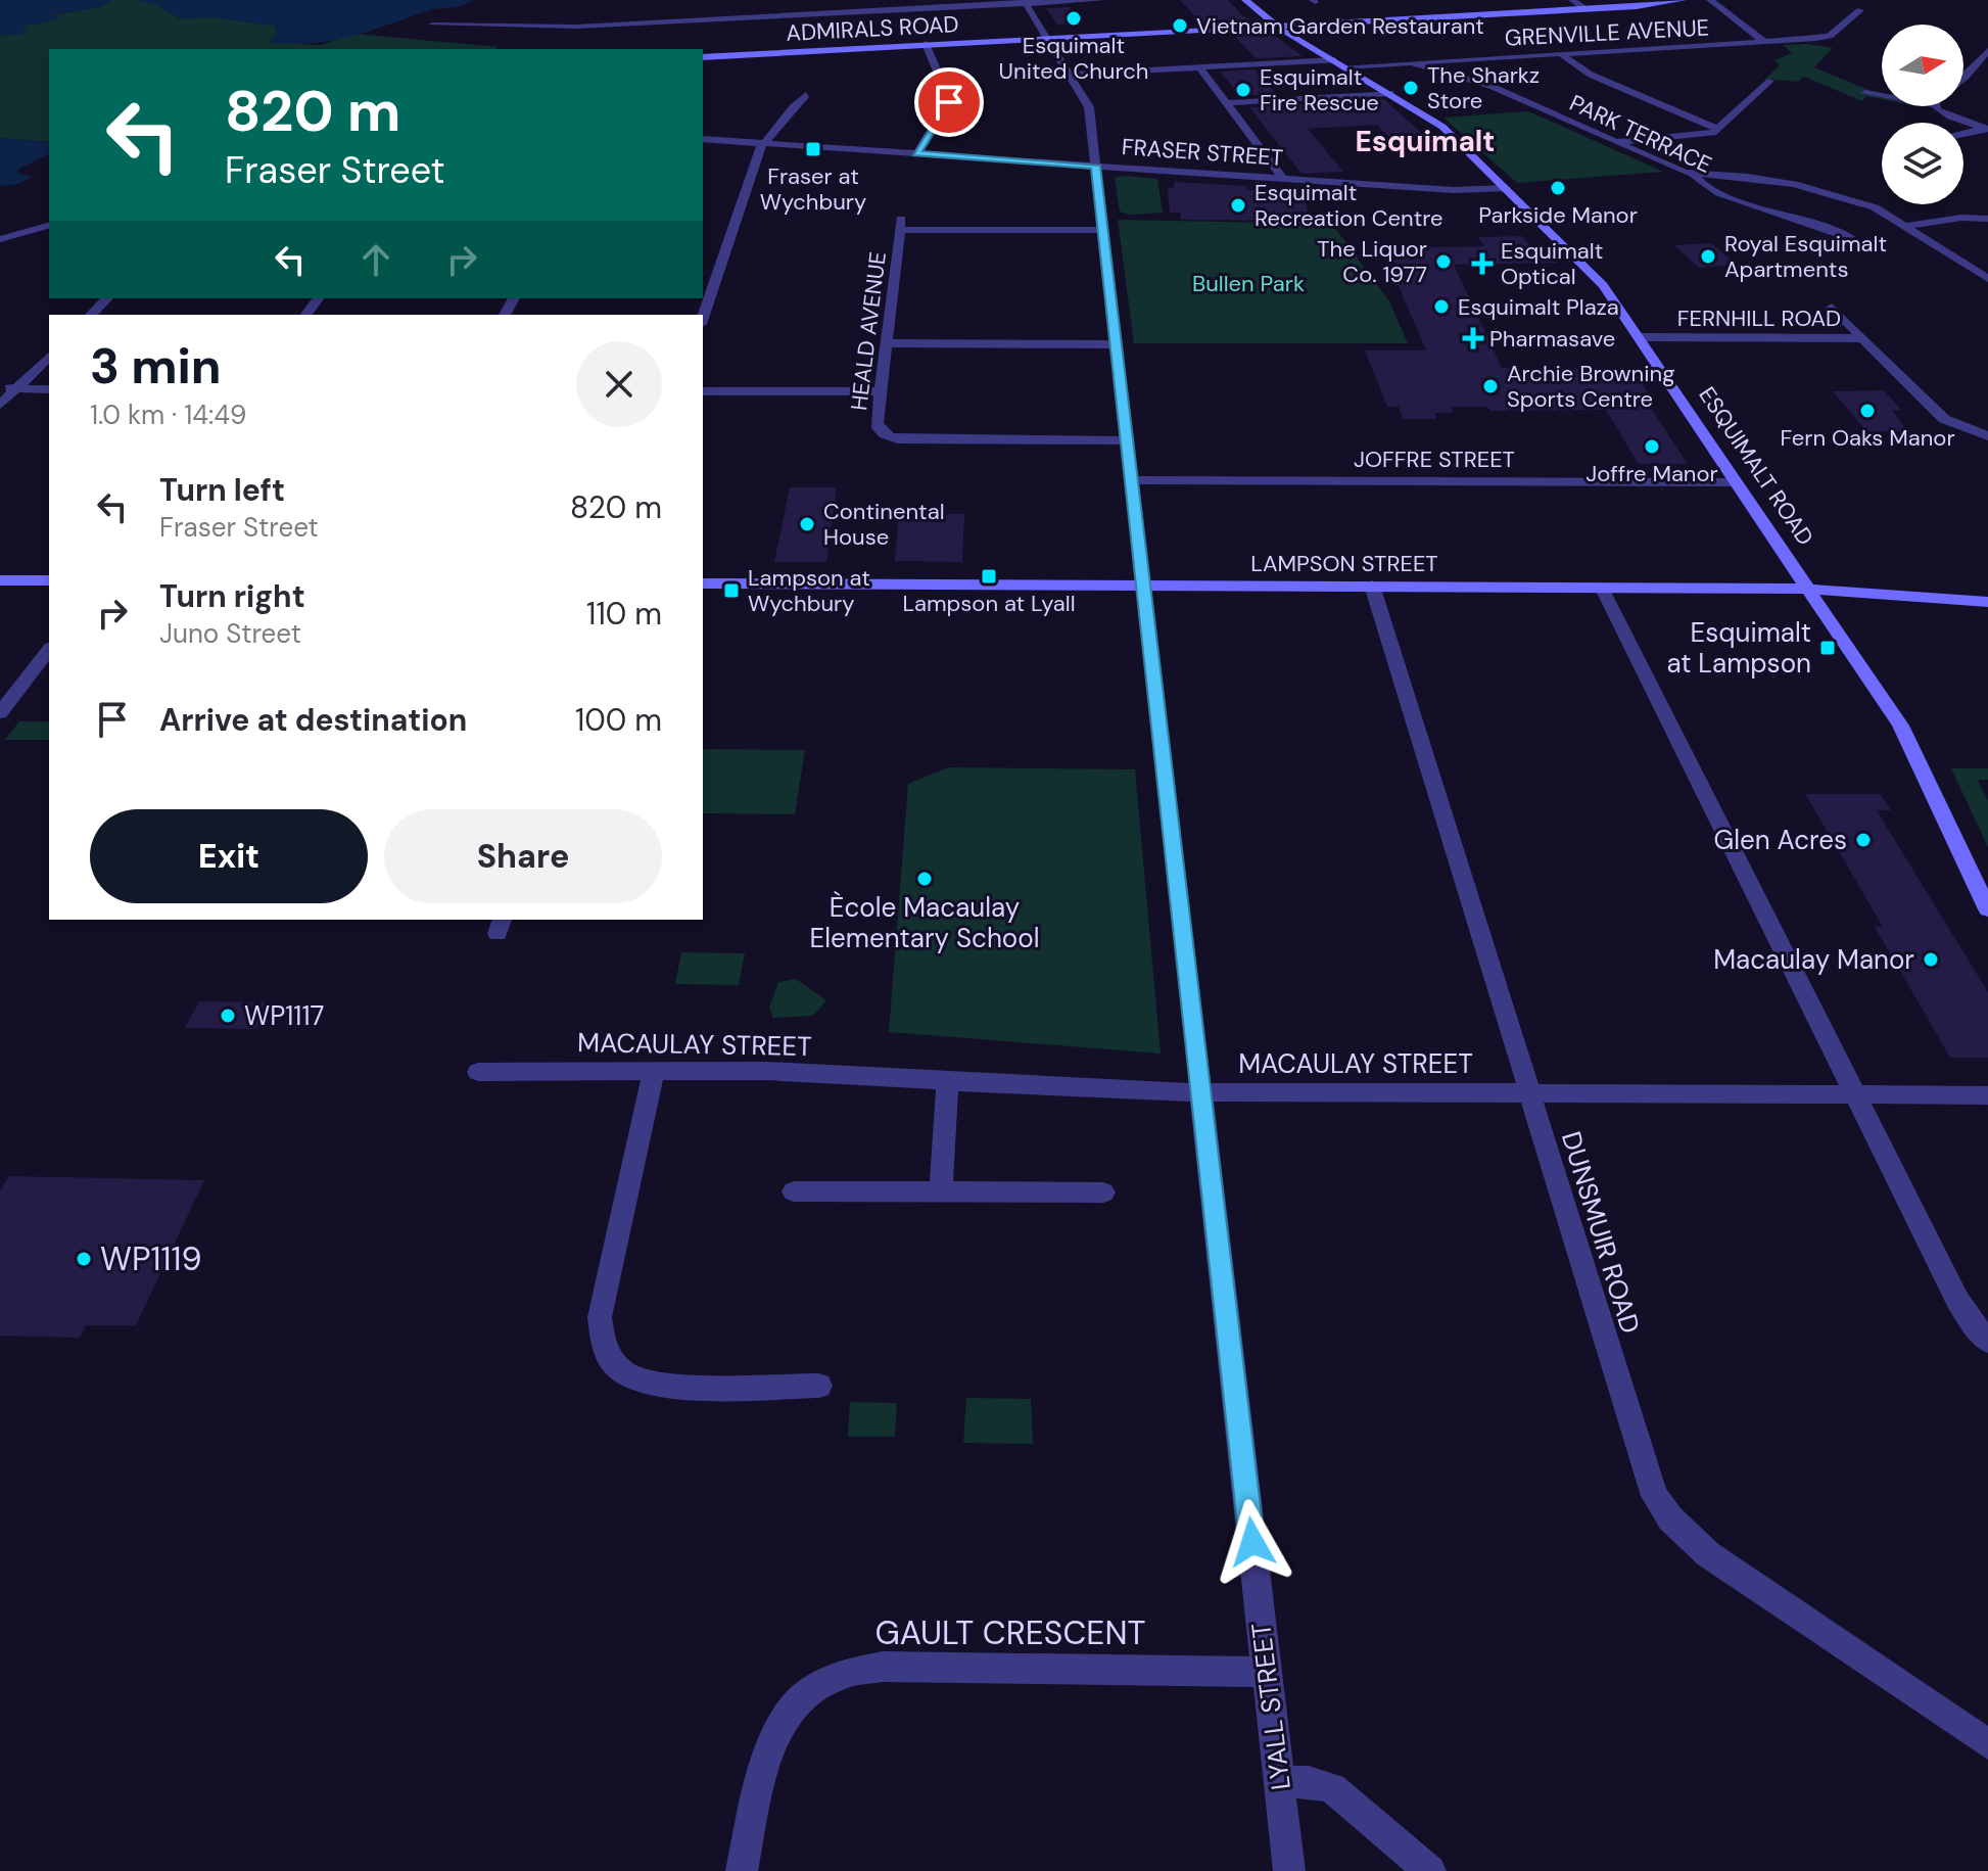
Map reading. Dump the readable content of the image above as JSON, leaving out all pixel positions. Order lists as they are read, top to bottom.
{
  "streets": {
    "main road": ["ADMIRALS ROAD", "ESQUIMALT ROAD", "LAMPSON STREET"],
    "street": [
      "GRENVILLE AVENUE",
      "PARK TERRACE",
      "FRASER STREET",
      "FERNHILL ROAD",
      "HEALD AVENUE",
      "JOFFRE STREET",
      "MACAULAY STREET",
      "DUNSMUIR ROAD",
      "GAULT CRESCENT",
      "LYALL STREET"
    ]
  },
  "crossings": [
    ["ADMIRALS ROAD", "ESQUIMALT ROAD"],
    ["ADMIRALS ROAD", "LYALL STREET"],
    ["GRENVILLE AVENUE", "PARK TERRACE"],
    ["GRENVILLE AVENUE", "ESQUIMALT ROAD"],
    ["FRASER STREET", "ESQUIMALT ROAD"],
    ["FRASER STREET", "LYALL STREET"],
    ["FERNHILL ROAD", "ESQUIMALT ROAD"],
    ["HEALD AVENUE", "LYALL STREET"],
    ["JOFFRE STREET", "ESQUIMALT ROAD"],
    ["JOFFRE STREET", "LYALL STREET"],
    ["ESQUIMALT ROAD", "LAMPSON STREET"],
    ["LAMPSON STREET", "DUNSMUIR ROAD"],
    ["LAMPSON STREET", "LYALL STREET"],
    ["MACAULAY STREET", "DUNSMUIR ROAD"],
    ["MACAULAY STREET", "LYALL STREET"],
    ["GAULT CRESCENT", "LYALL STREET"]
  ],
  "districts": ["Esquimalt"],
  "parks": ["Bullen Park"],
  "places": {
    "other": [
      "Esquimalt United Church",
      "Vietnam Garden Restaurant",
      "The Sharkz Store",
      "Esquimalt Fire Rescue",
      "Parkside Manor",
      "Esquimalt Recreation Centre",
      "Royal Esquimalt Apartments",
      "The Liquor Co. 1977",
      "Esquimalt Plaza",
      "Archie Browning Sports Centre",
      "Fern Oaks Manor",
      "Joffre Manor",
      "Continental House",
      "Glen Acres",
      "Ècole Macaulay Elementary School",
      "Macaulay Manor",
      "WP1117",
      "WP1119"
    ],
    "transit": [
      "Fraser at Wychbury",
      "Lampson at Lyall",
      "Lampson at Wychbury",
      "Esquimalt at Lampson"
    ],
    "health": ["Esquimalt Optical", "Pharmasave"]
  },
  "north": "right",
  "page": {
    "turn": ["820 m", "Fraser Street"],
    "heading": ["3 min", "1.0 km · 14:49"],
    "list": [
      {
        "name": "Turn left",
        "note": "Fraser Street",
        "value": "820 m"
      },
      {
        "name": "Turn right",
        "note": "Juno Street",
        "value": "110 m"
      },
      {
        "name": "Arrive at destination",
        "value": "100 m"
      }
    ],
    "buttons": ["Exit", "Share"]
  }
}
